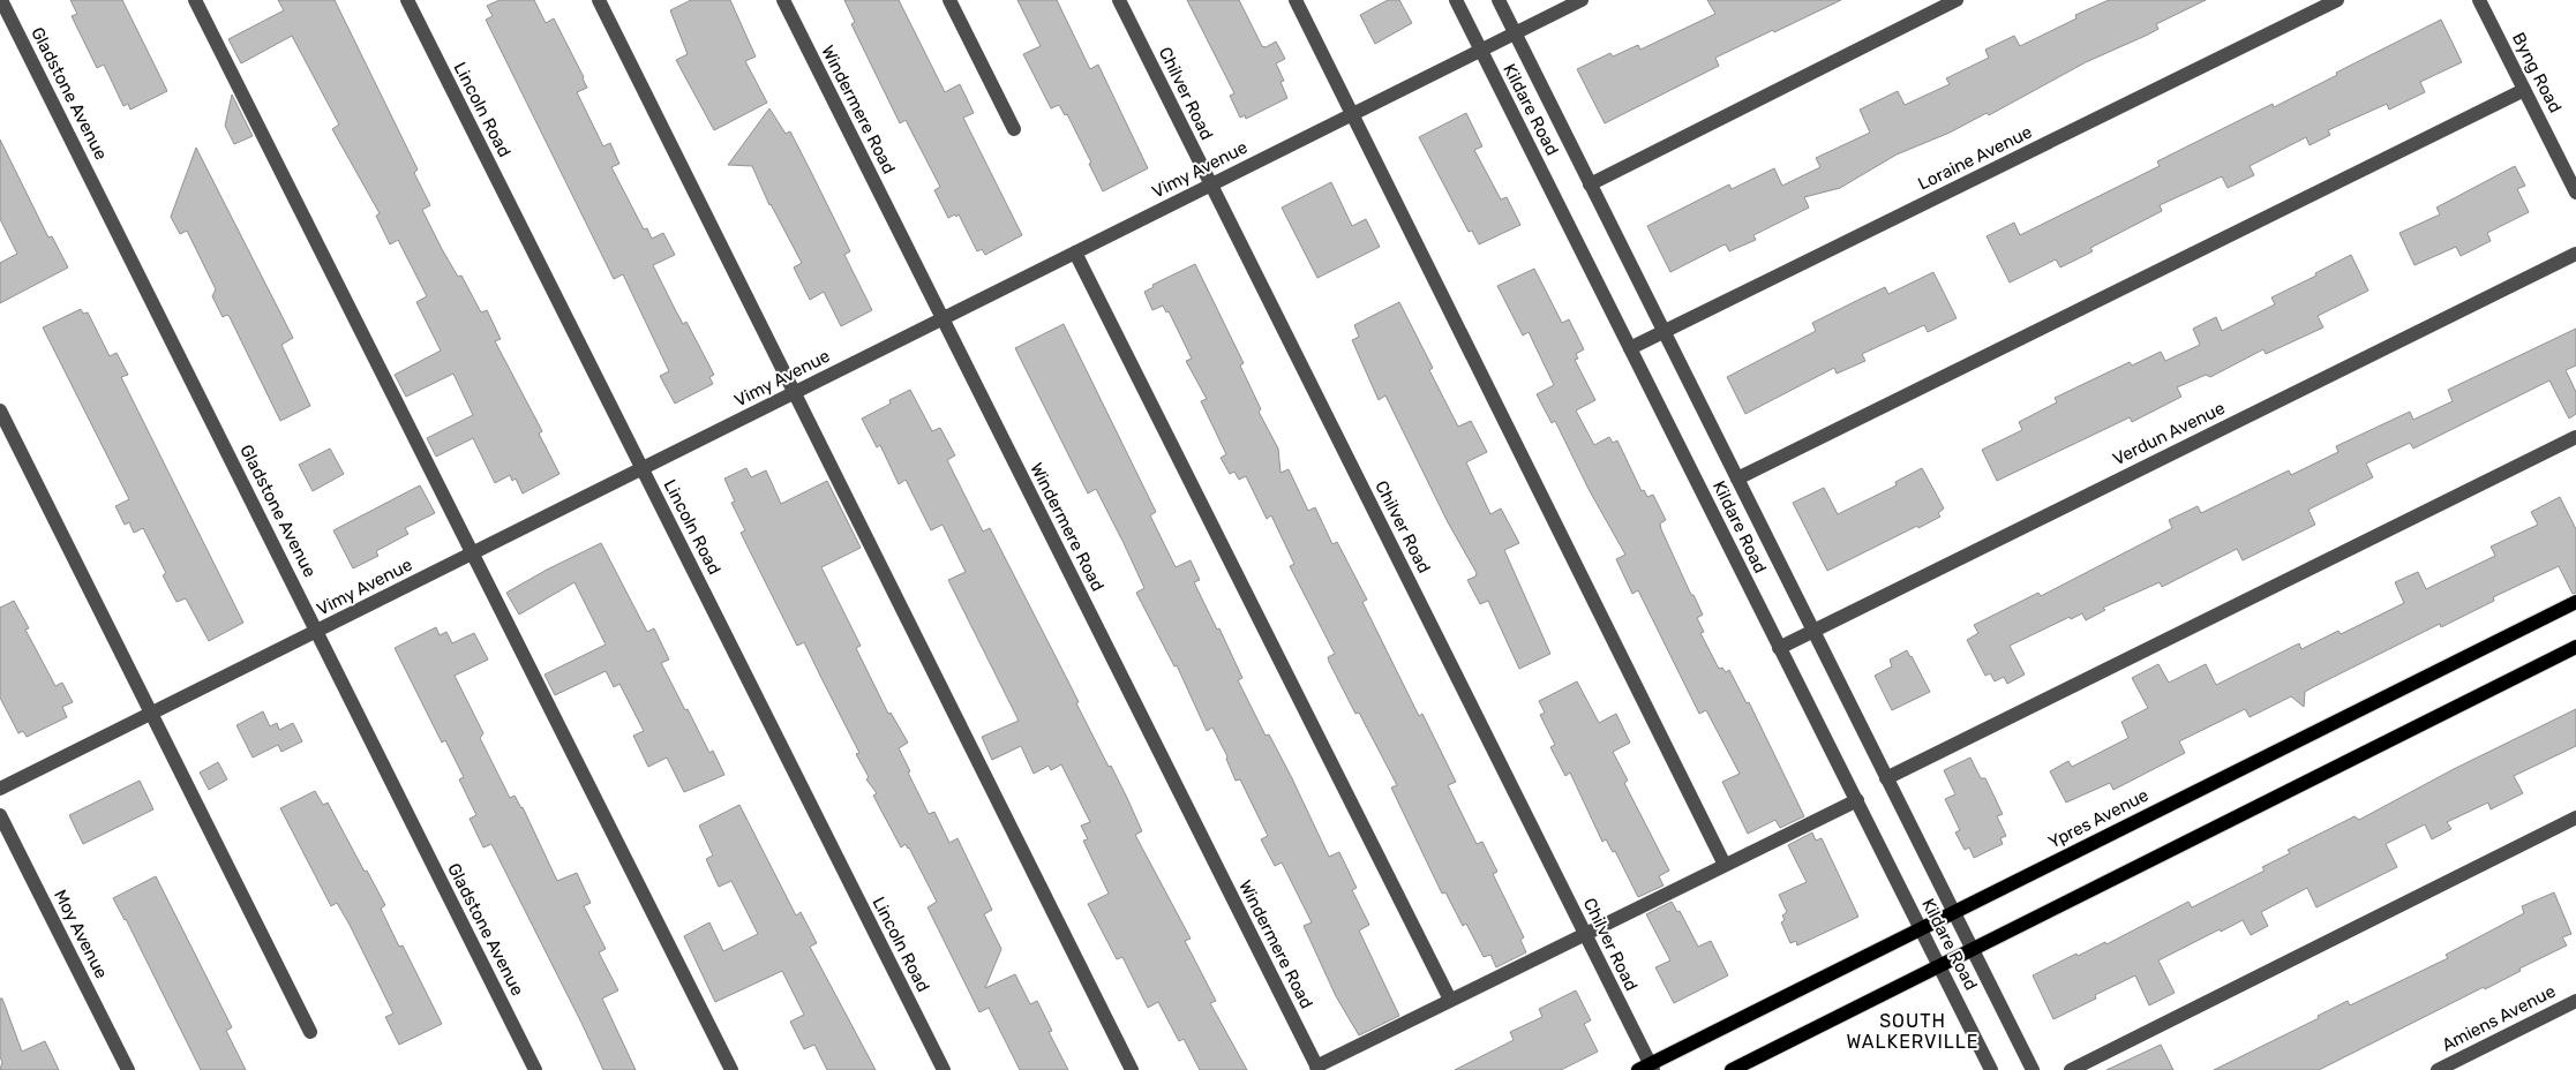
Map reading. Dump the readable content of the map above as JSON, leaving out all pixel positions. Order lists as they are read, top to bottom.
{
  "streets": {
    "main road": ["Ypres Avenue"],
    "street": [
      "Byng Road",
      "Gladstone Avenue",
      "Chilver Road",
      "Lincoln Road",
      "Windermere Road",
      "Kildare Road",
      "Loraine Avenue",
      "Vimy Avenue",
      "Verdun Avenue",
      "Moy Avenue",
      "Amiens Avenue"
    ]
  },
  "crossings": [
    ["Gladstone Avenue", "Vimy Avenue"],
    ["Chilver Road", "Vimy Avenue"],
    ["Chilver Road", "Ypres Avenue"],
    ["Lincoln Road", "Vimy Avenue"],
    ["Windermere Road", "Vimy Avenue"],
    ["Kildare Road", "Loraine Avenue"],
    ["Kildare Road", "Vimy Avenue"],
    ["Kildare Road", "Verdun Avenue"],
    ["Kildare Road", "Ypres Avenue"]
  ],
  "districts": ["SOUTH WALKERVILLE"]
}
